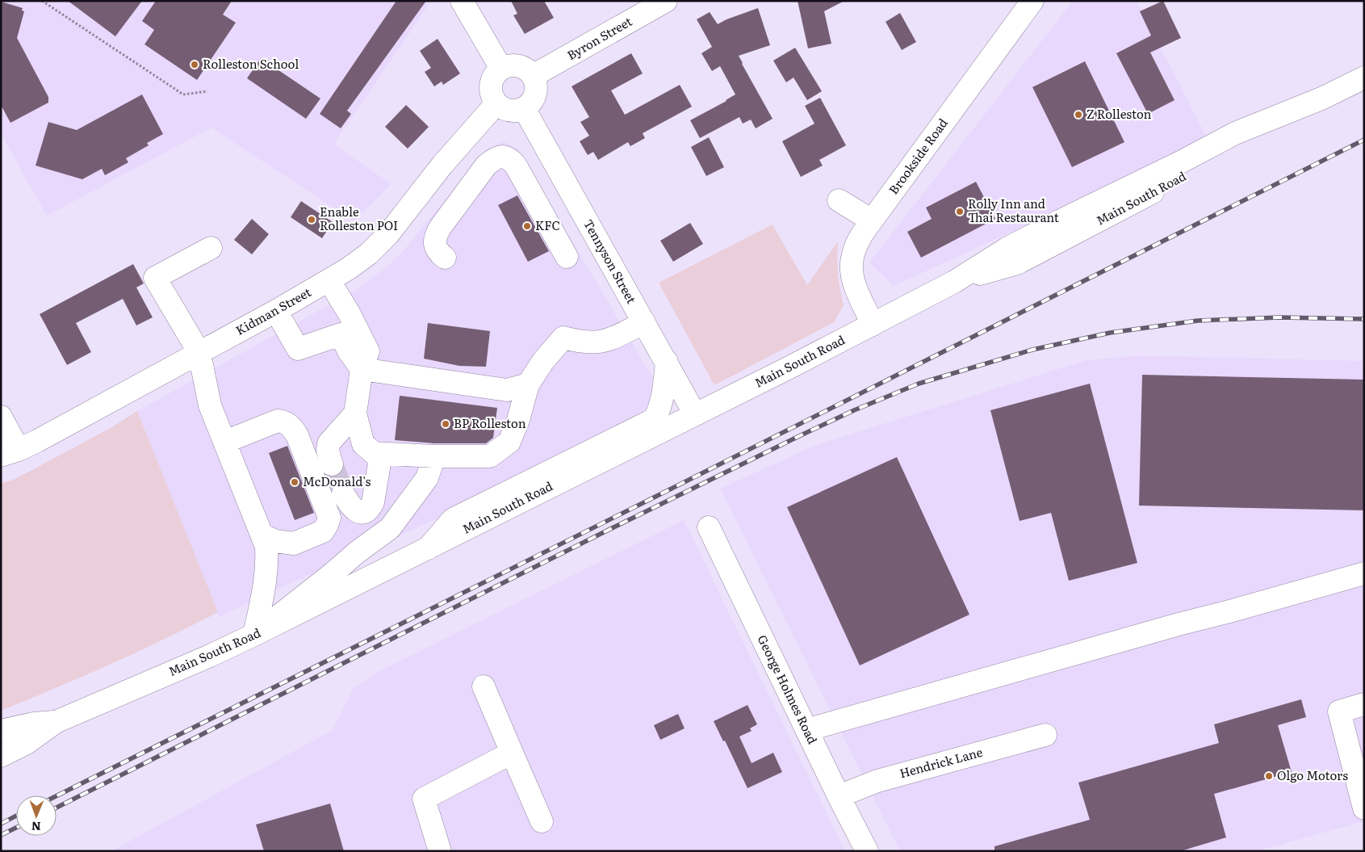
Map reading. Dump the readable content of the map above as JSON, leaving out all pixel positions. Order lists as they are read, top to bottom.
{
  "streets": {
    "main road": [
      "Byron Street",
      "Brookside Road",
      "Main South Road",
      "Tennyson Street",
      "Kidman Street",
      "George Holmes Road",
      "Hendrick Lane"
    ]
  },
  "crossings": [
    ["Byron Street", "Tennyson Street"],
    ["Byron Street", "Kidman Street"],
    ["Brookside Road", "Main South Road"],
    ["Main South Road", "Tennyson Street"],
    ["Tennyson Street", "Kidman Street"],
    ["George Holmes Road", "Hendrick Lane"]
  ],
  "places": [
    "Rolleston School",
    "Z Rolleston",
    "Rolly Inn and Thai Restaurant",
    "Enable Rolleston POI",
    "KFC",
    "BP Rolleston",
    "McDonald's",
    "Olgo Motors"
  ],
  "north": "bottom"
}
